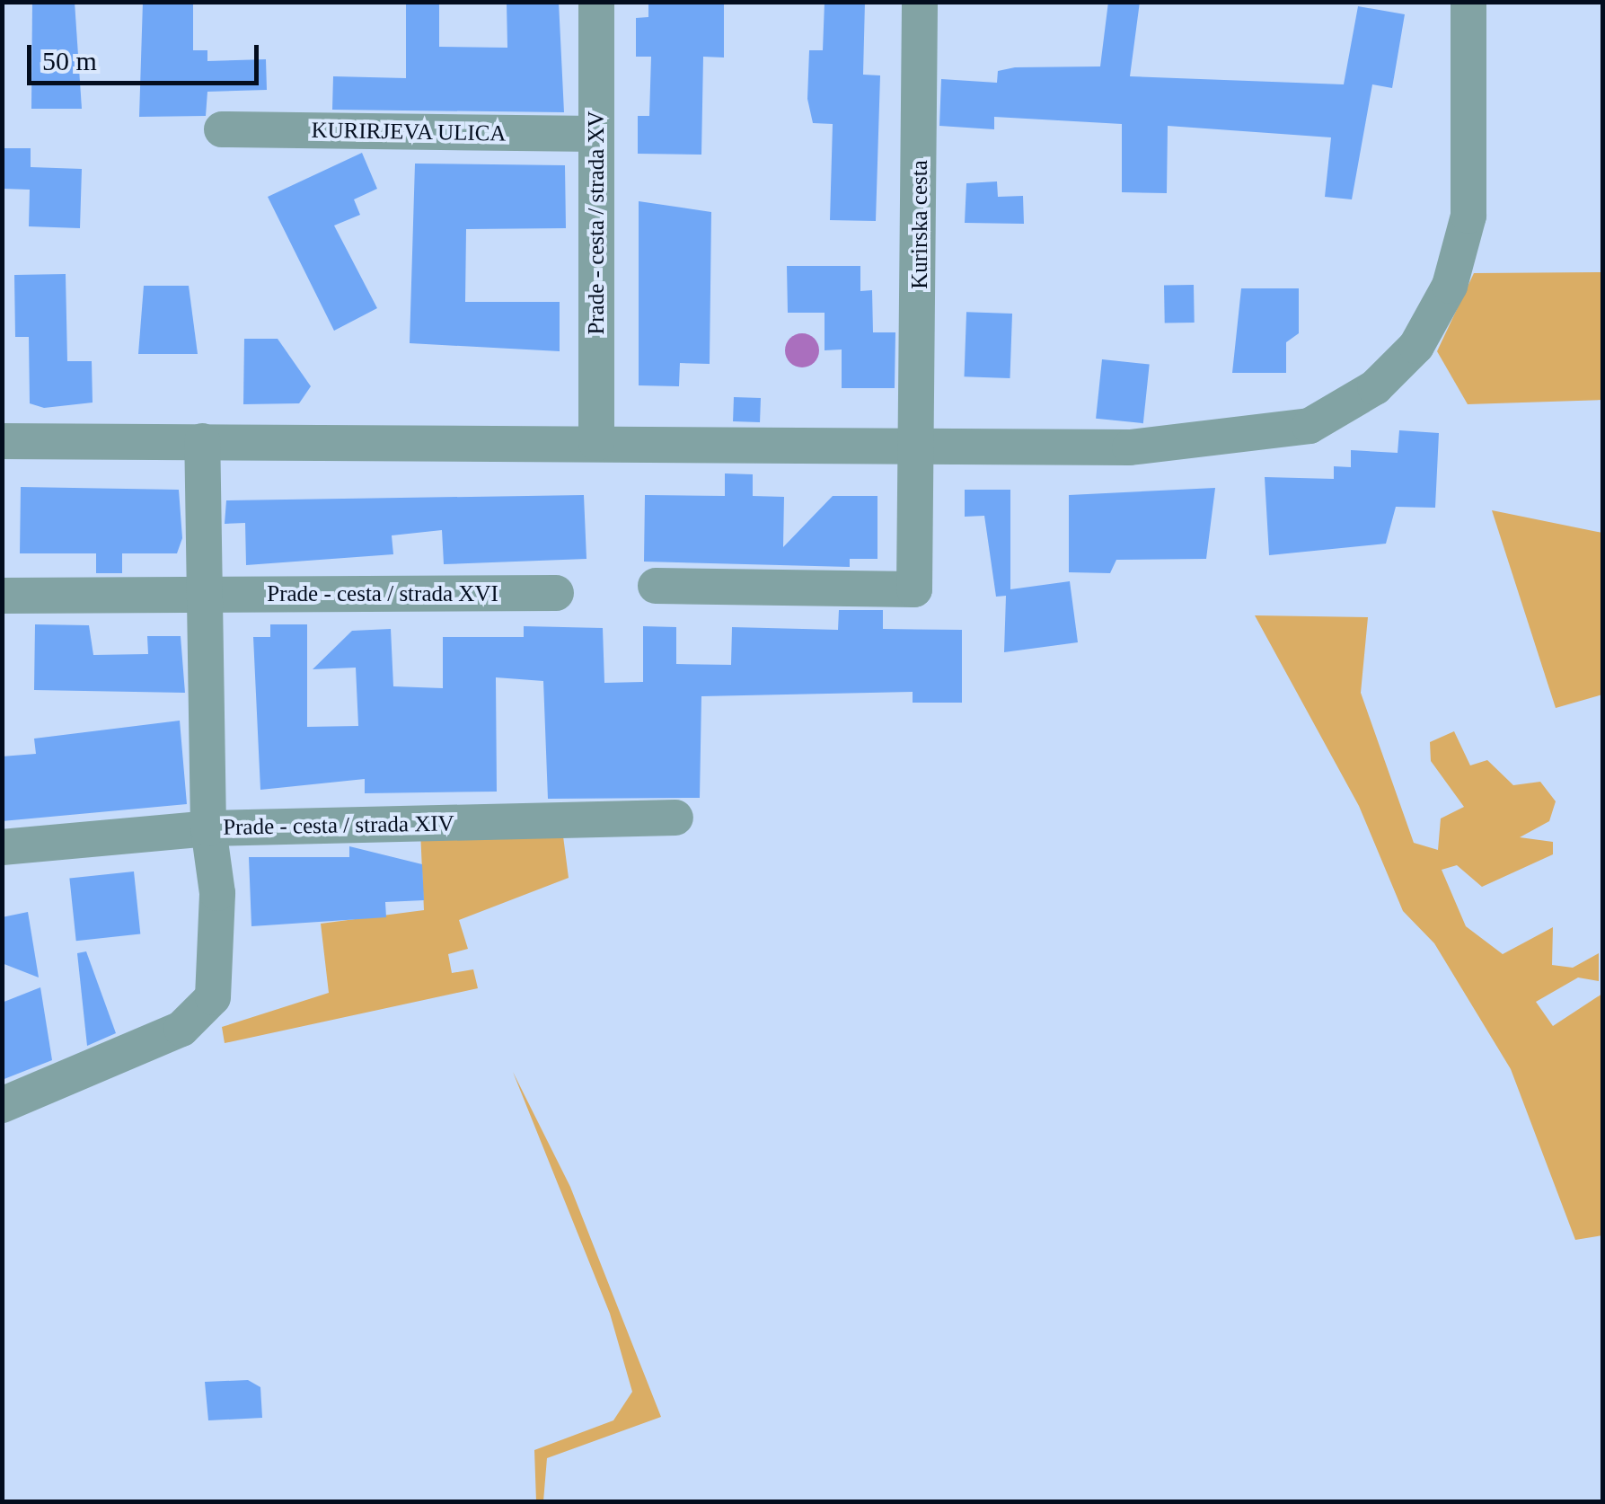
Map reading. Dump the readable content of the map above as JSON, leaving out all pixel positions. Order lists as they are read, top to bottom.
{
  "streets": {
    "street": [
      "KURIRJEVA ULICA",
      "Prade - cesta / strada XV",
      "Kurirska cesta",
      "Prade - cesta / strada XVI",
      "Prade - cesta / strada XIV"
    ]
  },
  "crossings": [
    ["KURIRJEVA ULICA", "Prade - cesta / strada XV"]
  ],
  "scale_bar": "50 m"
}
